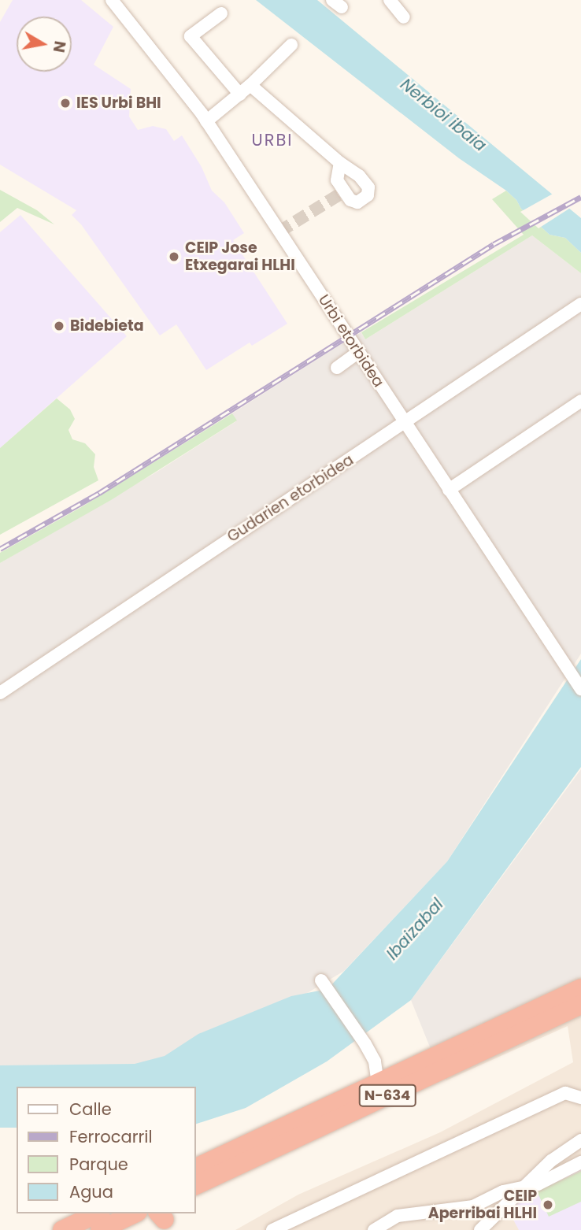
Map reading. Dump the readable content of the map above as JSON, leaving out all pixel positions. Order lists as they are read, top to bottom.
{
  "streets": {
    "highway": ["N-634"],
    "street": ["Urbi etorbidea", "Gudarien etorbidea"]
  },
  "crossings": [
    ["Urbi etorbidea", "Gudarien etorbidea"]
  ],
  "districts": ["URBI"],
  "water": ["Nerbioi ibaia", "Ibaizabal"],
  "places": [
    "IES Urbi BHI",
    "CEIP Jose Etxegarai HLHI",
    "Bidebieta",
    "CEIP Aperribai HLHI"
  ],
  "legend": [
    "Calle",
    "Ferrocarril",
    "Parque",
    "Agua"
  ],
  "north": "right"
}
